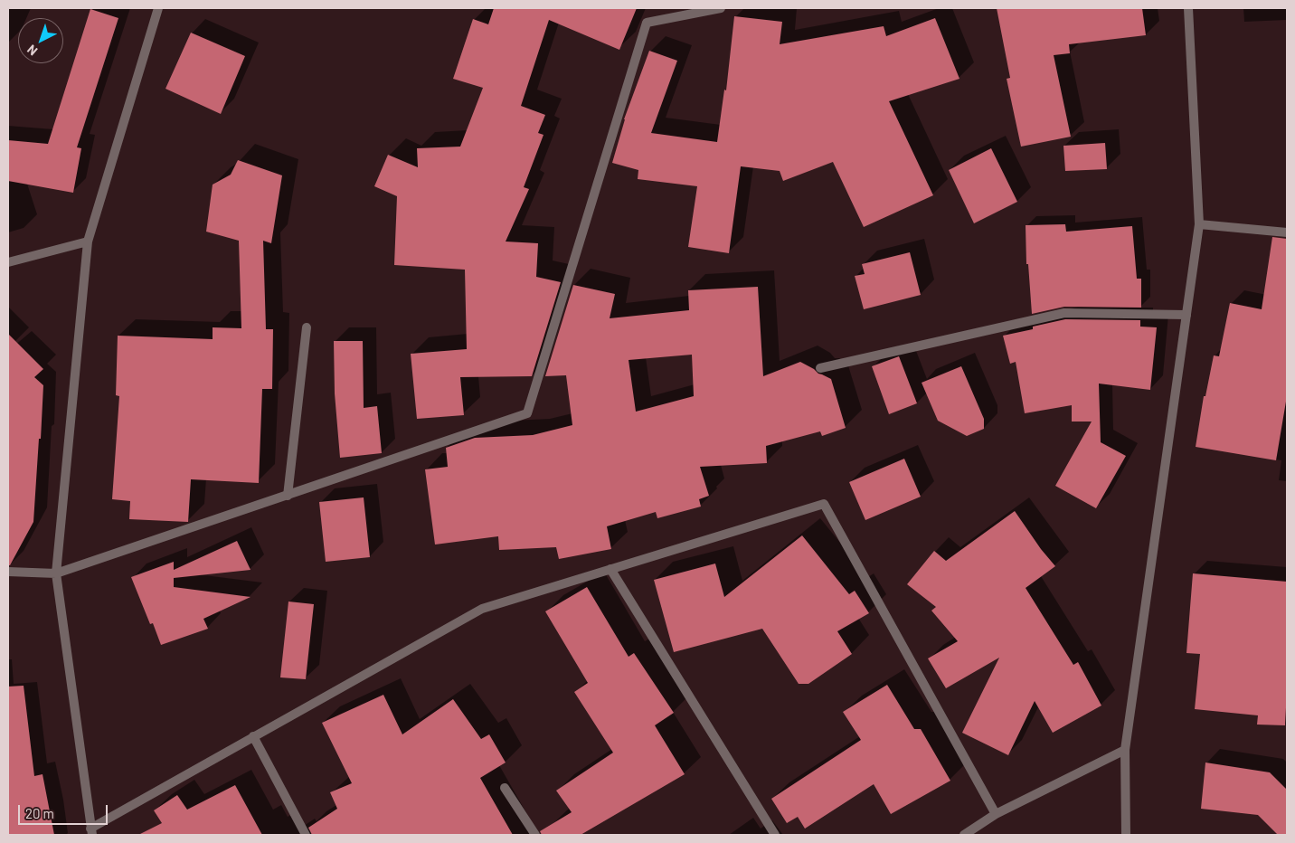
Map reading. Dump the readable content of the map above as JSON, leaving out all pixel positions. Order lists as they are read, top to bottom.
{
  "scale_bar": "20 m",
  "north": "bottom left"
}
